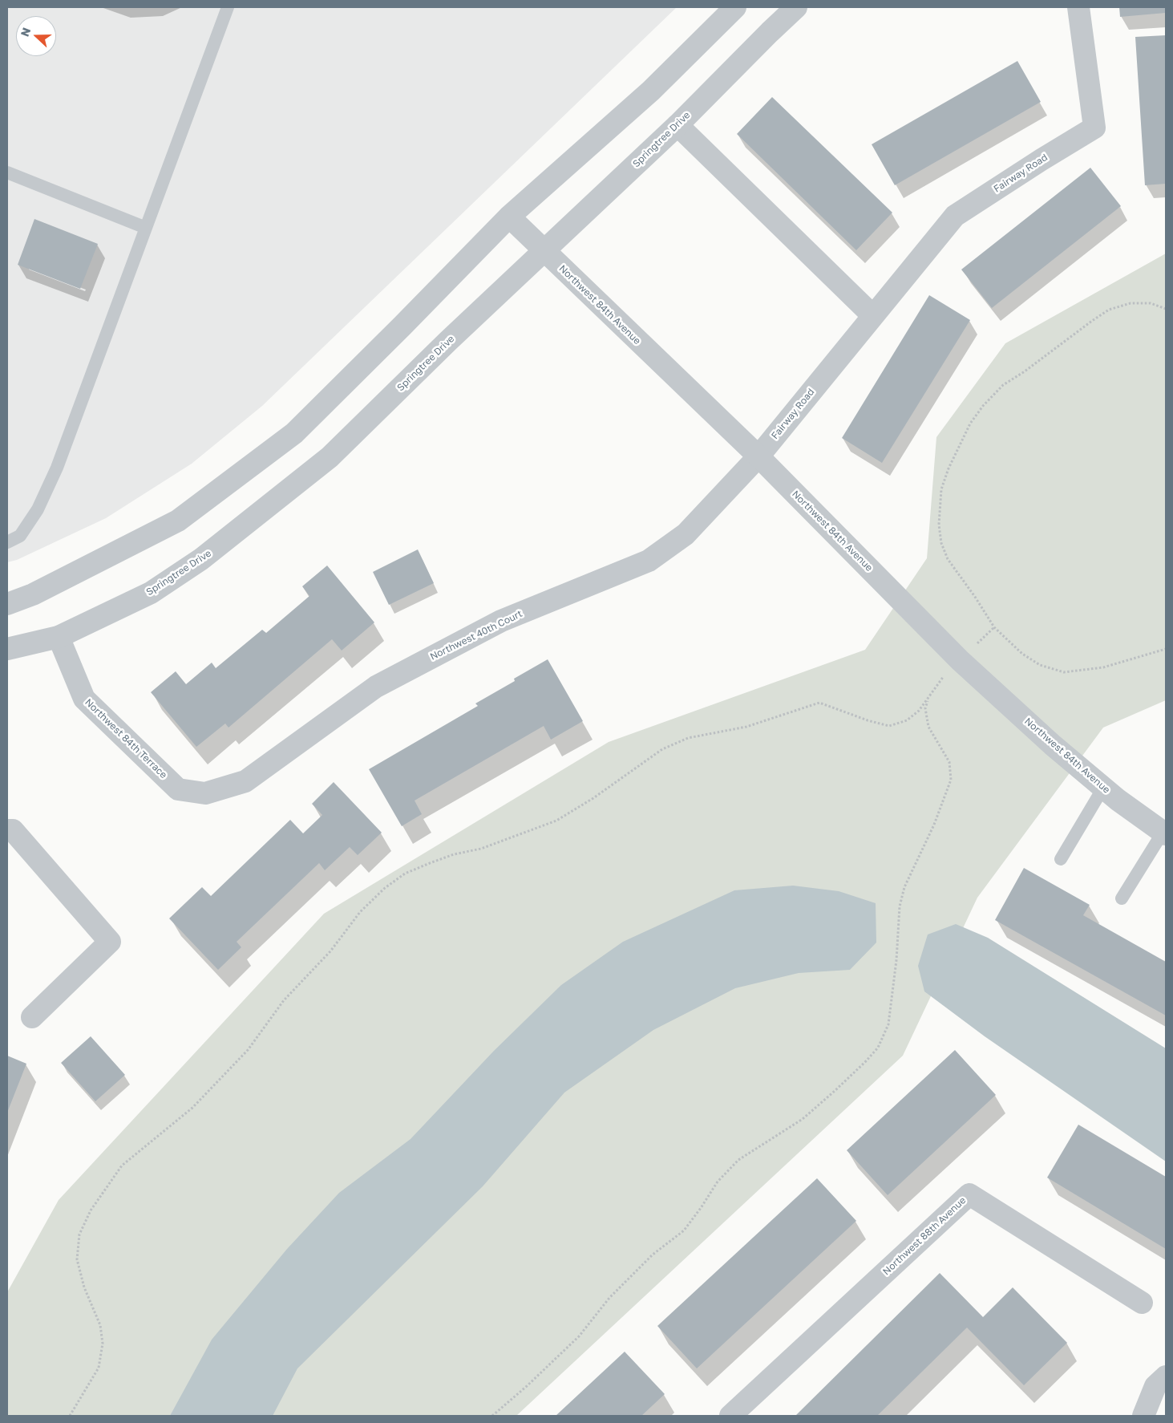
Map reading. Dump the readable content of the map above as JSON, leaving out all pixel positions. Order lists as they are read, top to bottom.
{
  "streets": {
    "street": [
      "Springtree Drive",
      "Fairway Road",
      "Northwest 84th Avenue",
      "Northwest 40th Court",
      "Northwest 84th Terrace",
      "Northwest 88th Avenue"
    ]
  },
  "crossings": [
    ["Springtree Drive", "Northwest 84th Avenue"],
    ["Springtree Drive", "Northwest 84th Terrace"],
    ["Fairway Road", "Northwest 84th Avenue"],
    ["Fairway Road", "Northwest 40th Court"],
    ["Northwest 84th Avenue", "Northwest 40th Court"],
    ["Northwest 40th Court", "Northwest 84th Terrace"]
  ],
  "north": "left"
}
